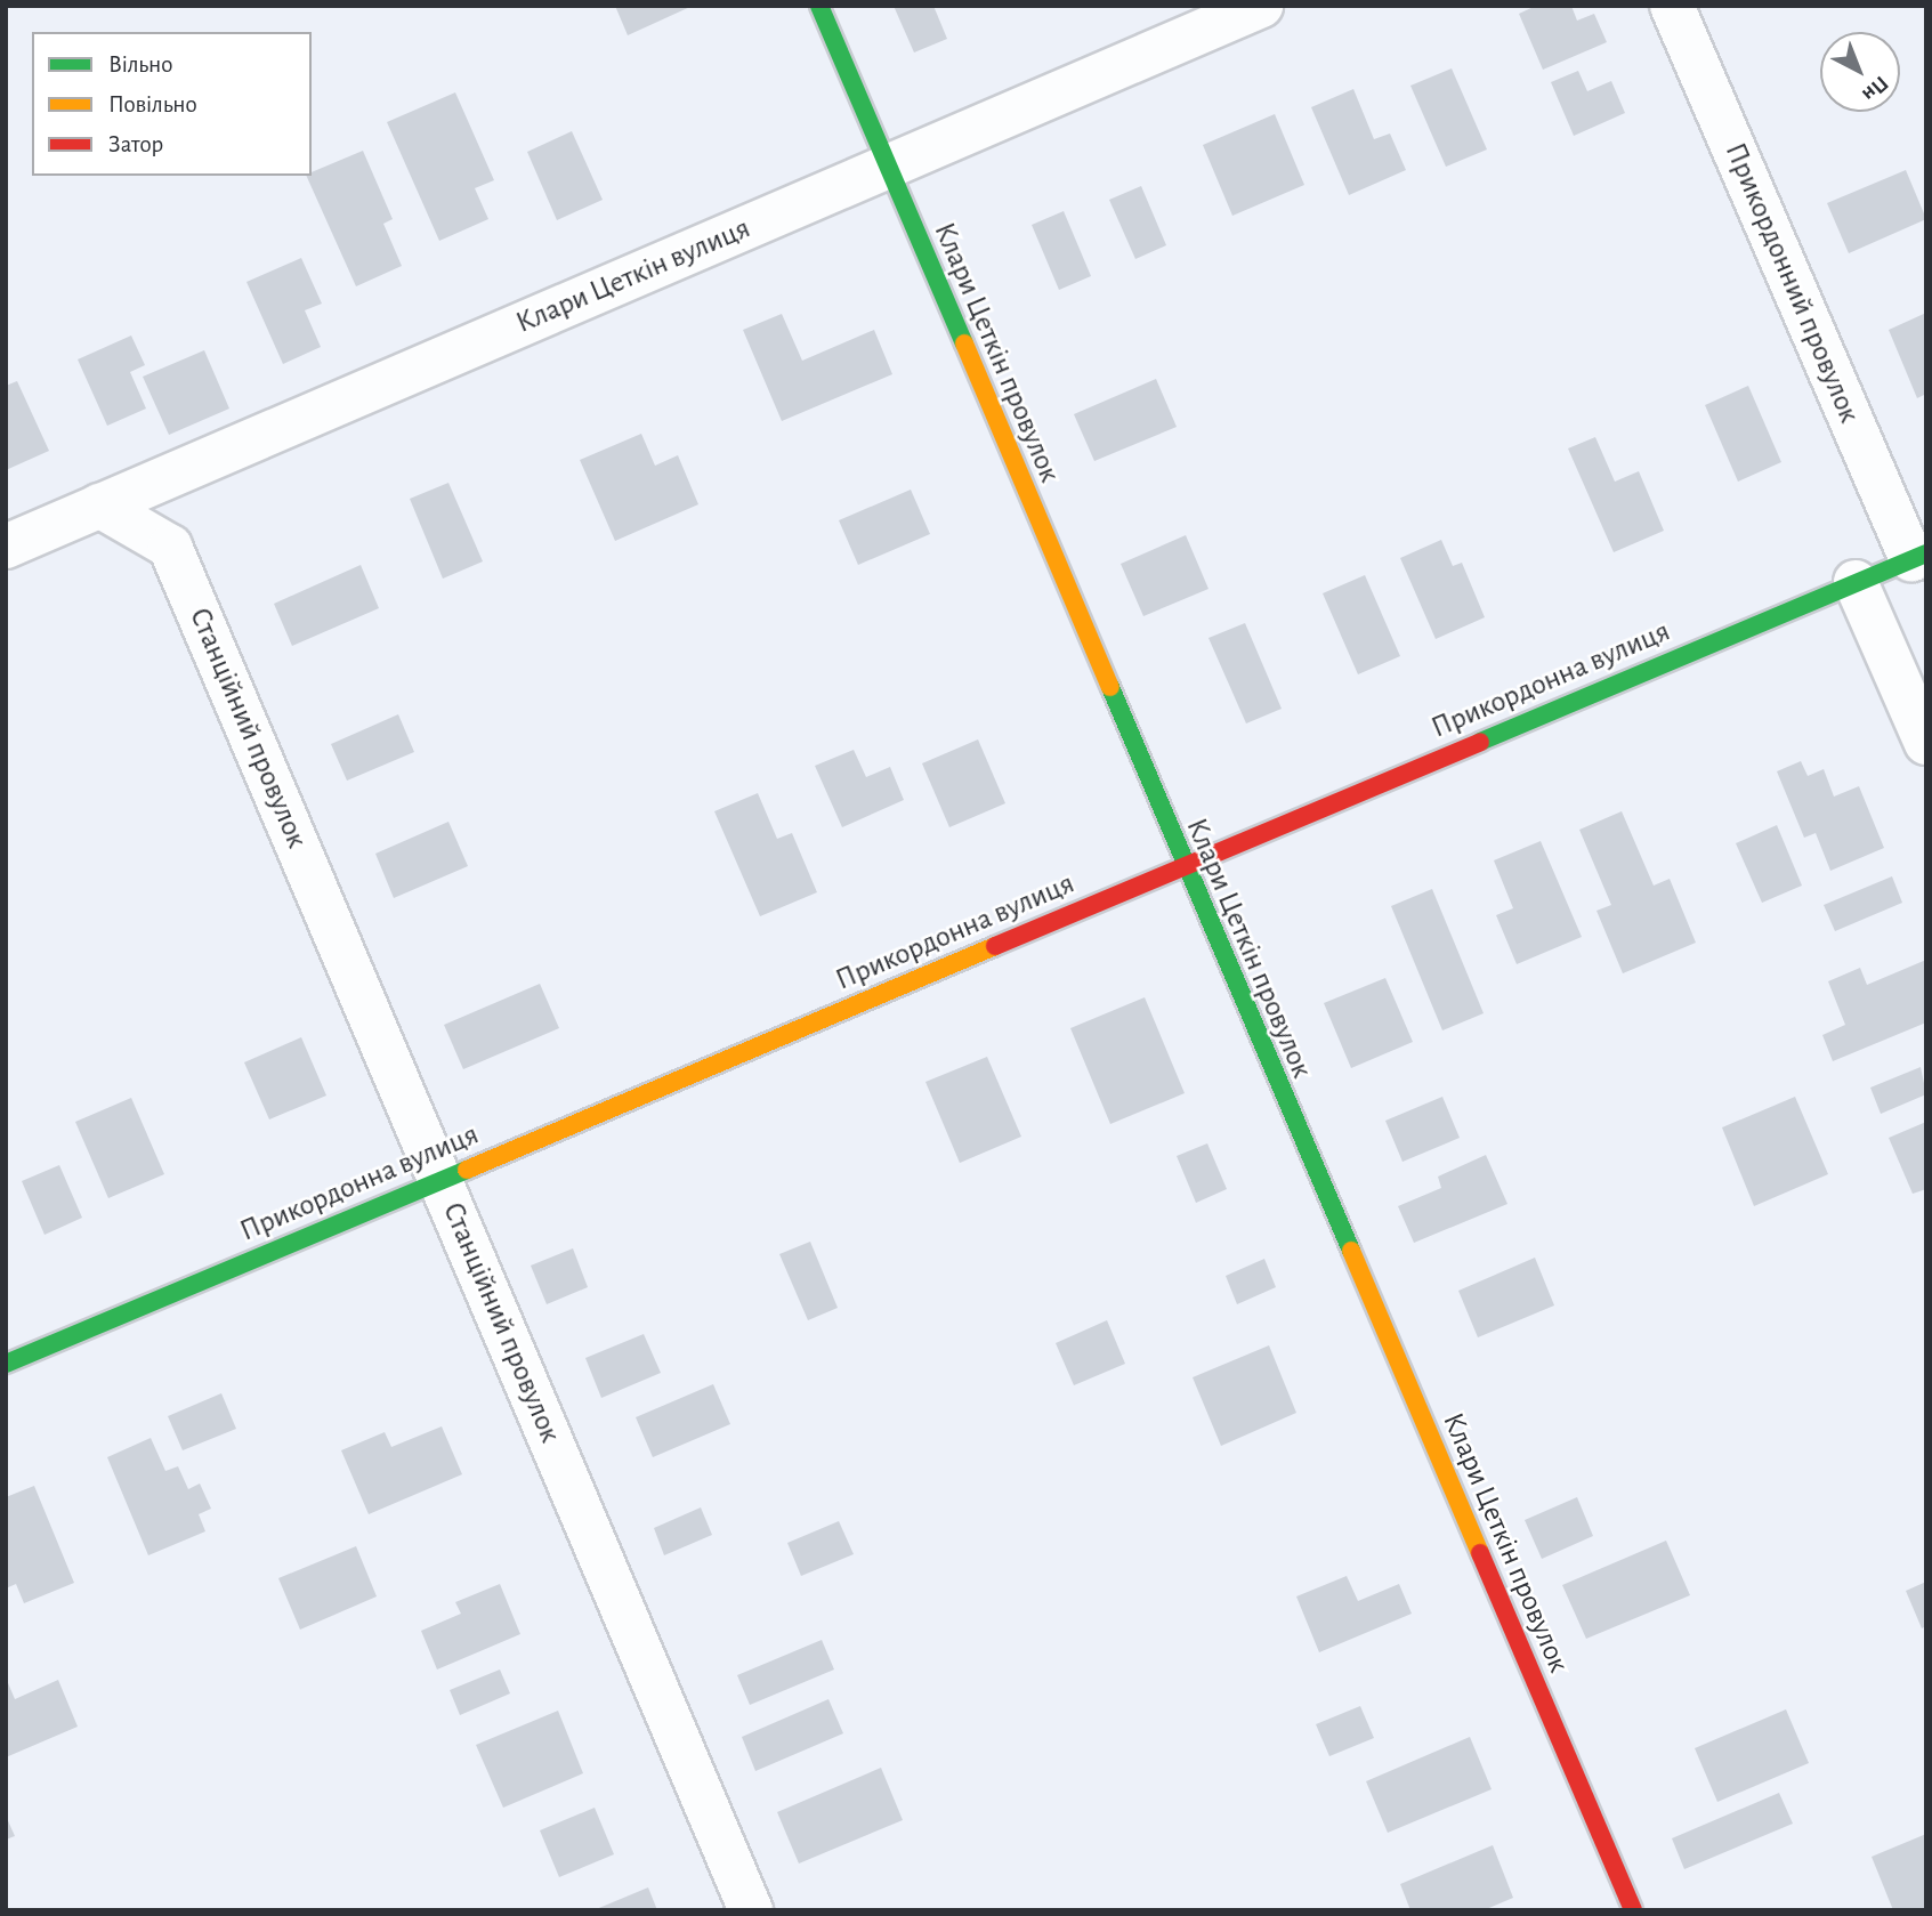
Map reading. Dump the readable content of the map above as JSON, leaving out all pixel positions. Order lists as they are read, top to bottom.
{
  "streets": {
    "street": [
      "Клари Цеткін вулиця",
      "Прикордонний провулок",
      "Клари Цеткін провулок",
      "Прикордонна вулиця",
      "Станційний провулок"
    ]
  },
  "crossings": [
    ["Клари Цеткін вулиця", "Клари Цеткін провулок"],
    ["Клари Цеткін вулиця", "Станційний провулок"],
    ["Прикордонний провулок", "Прикордонна вулиця"],
    ["Клари Цеткін провулок", "Прикордонна вулиця"],
    ["Прикордонна вулиця", "Станційний провулок"]
  ],
  "legend": ["Вільно", "Повільно", "Затор"],
  "north": "bottom right"
}
